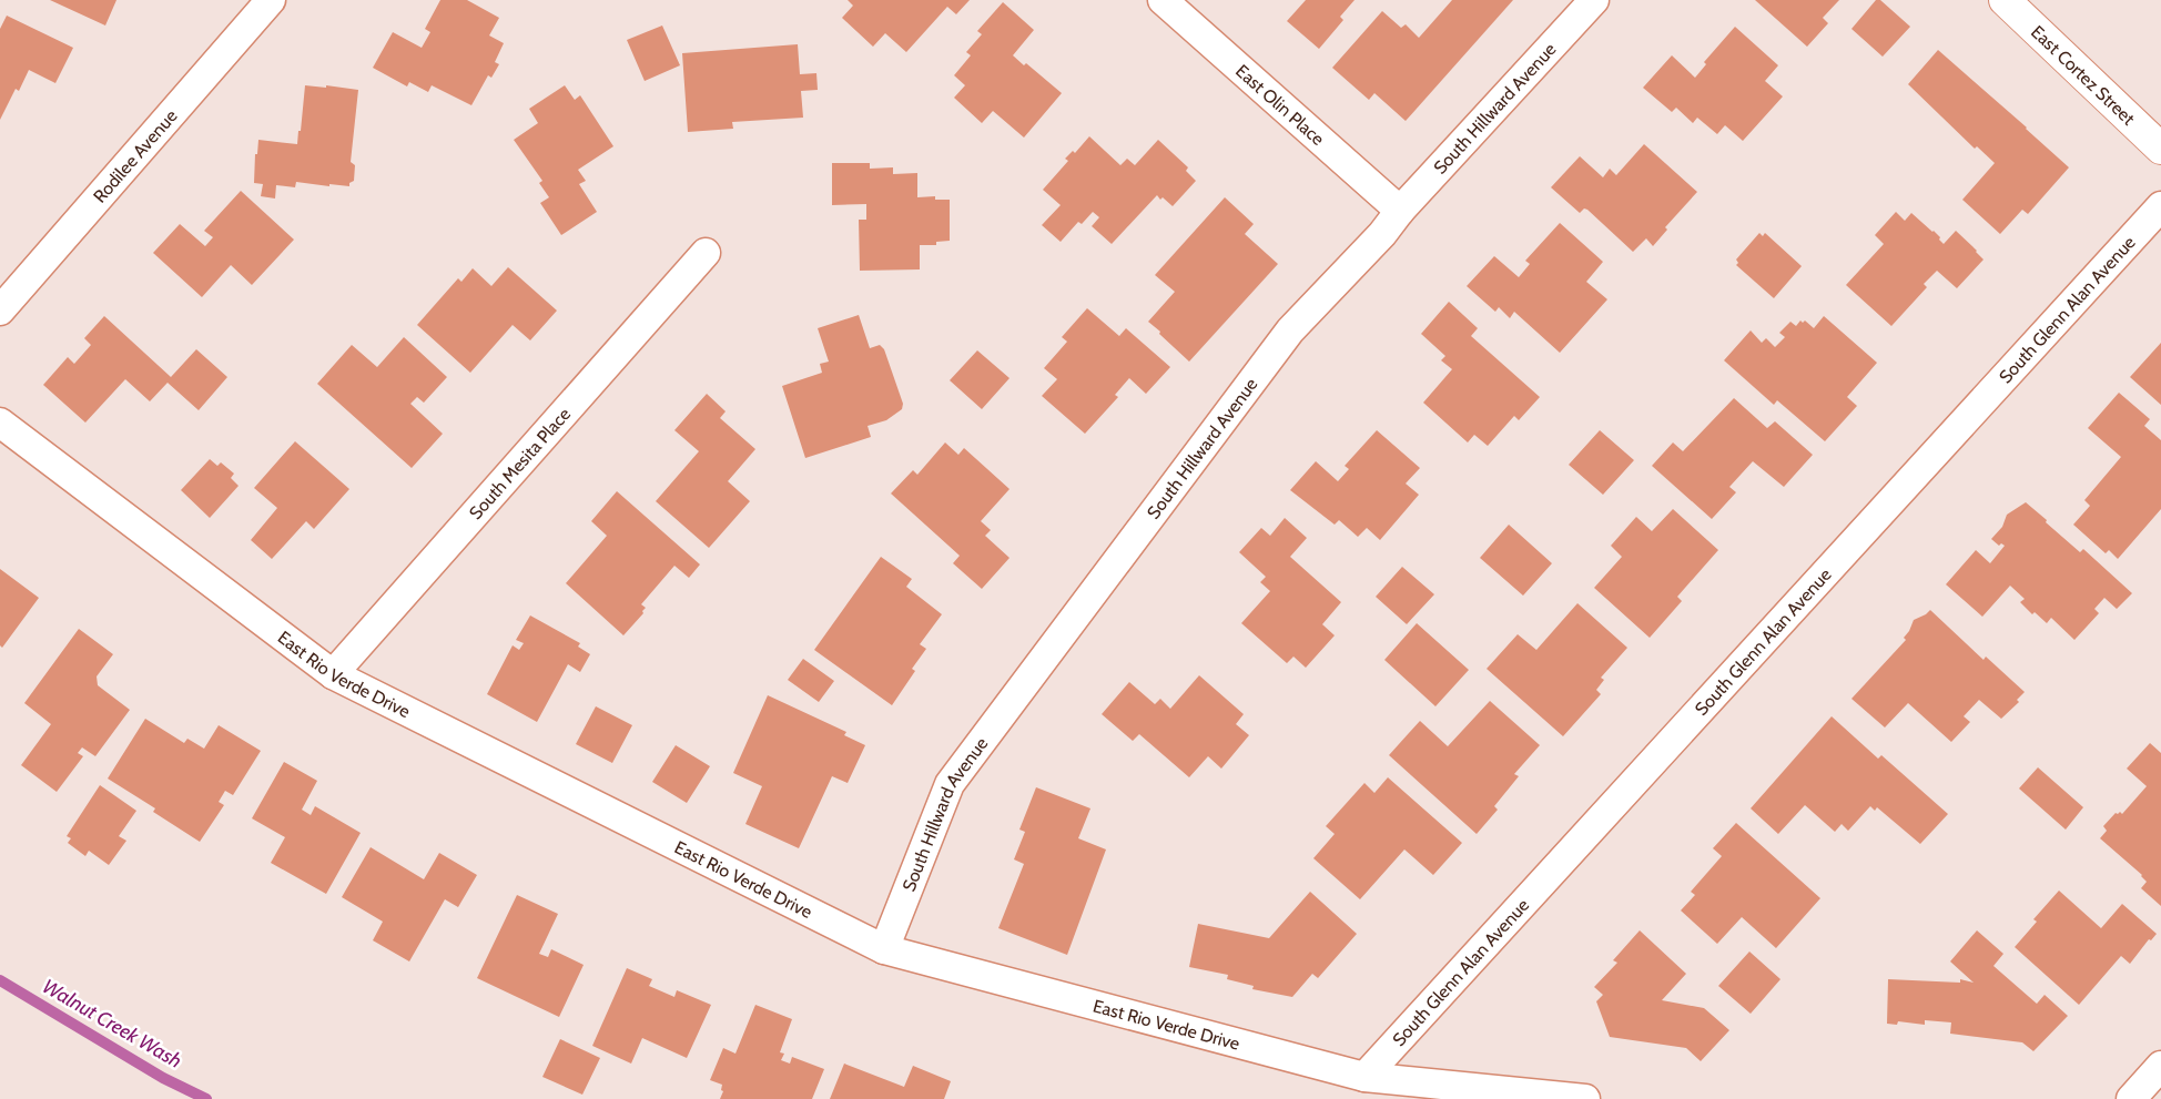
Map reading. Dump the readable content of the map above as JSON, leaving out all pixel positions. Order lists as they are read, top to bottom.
{
  "streets": {
    "street": [
      "East Cortez Street",
      "East Olin Place",
      "South Hillward Avenue",
      "Rodilee Avenue",
      "South Glenn Alan Avenue",
      "South Mesita Place",
      "East Rio Verde Drive"
    ]
  },
  "crossings": [
    ["East Olin Place", "South Hillward Avenue"],
    ["South Hillward Avenue", "East Rio Verde Drive"],
    ["South Glenn Alan Avenue", "East Rio Verde Drive"],
    ["South Mesita Place", "East Rio Verde Drive"]
  ],
  "water": ["Walnut Creek Wash"]
}
